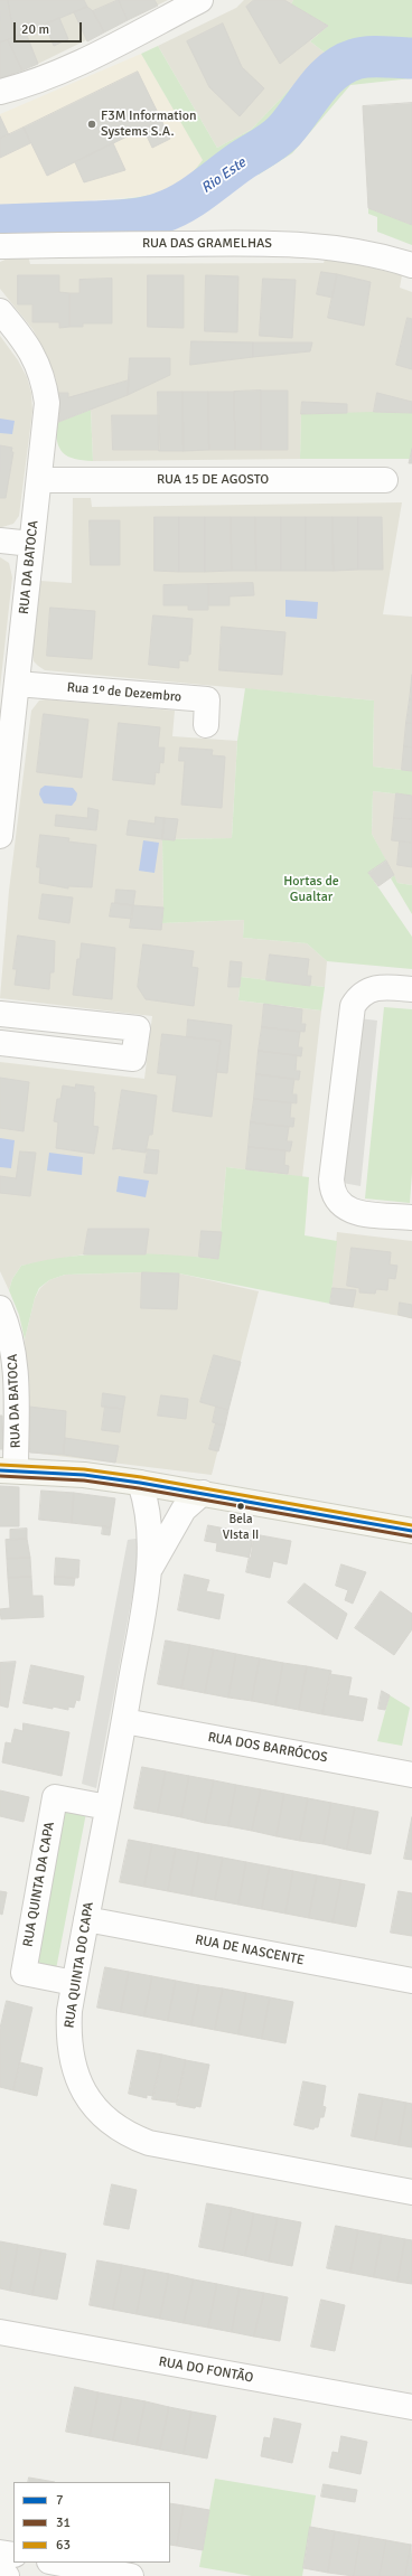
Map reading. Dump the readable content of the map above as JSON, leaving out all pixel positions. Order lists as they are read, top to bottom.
{
  "streets": {
    "street": [
      "RUA DAS GRAMELHAS",
      "RUA 15 DE AGOSTO",
      "RUA DA BATOCA",
      "Rua 1º de Dezembro",
      "RUA DOS BARRÓCOS",
      "RUA QUINTA DA CAPA",
      "RUA DE NASCENTE",
      "RUA QUINTA DO CAPA",
      "RUA DO FONTÃO"
    ]
  },
  "crossings": [
    ["RUA 15 DE AGOSTO", "RUA DA BATOCA"],
    ["RUA DA BATOCA", "Rua 1º de Dezembro"],
    ["RUA DOS BARRÓCOS", "RUA QUINTA DO CAPA"],
    ["RUA QUINTA DA CAPA", "RUA QUINTA DO CAPA"],
    ["RUA DE NASCENTE", "RUA QUINTA DO CAPA"]
  ],
  "water": ["Rio Este"],
  "parks": ["Hortas de Gualtar"],
  "places": ["F3M Information Systems S.A.", "Bela VIsta II"],
  "lines": ["transit line 63", "transit line 7", "transit line 31"],
  "legend": ["7", "31", "63"],
  "scale_bar": "20 m"
}
